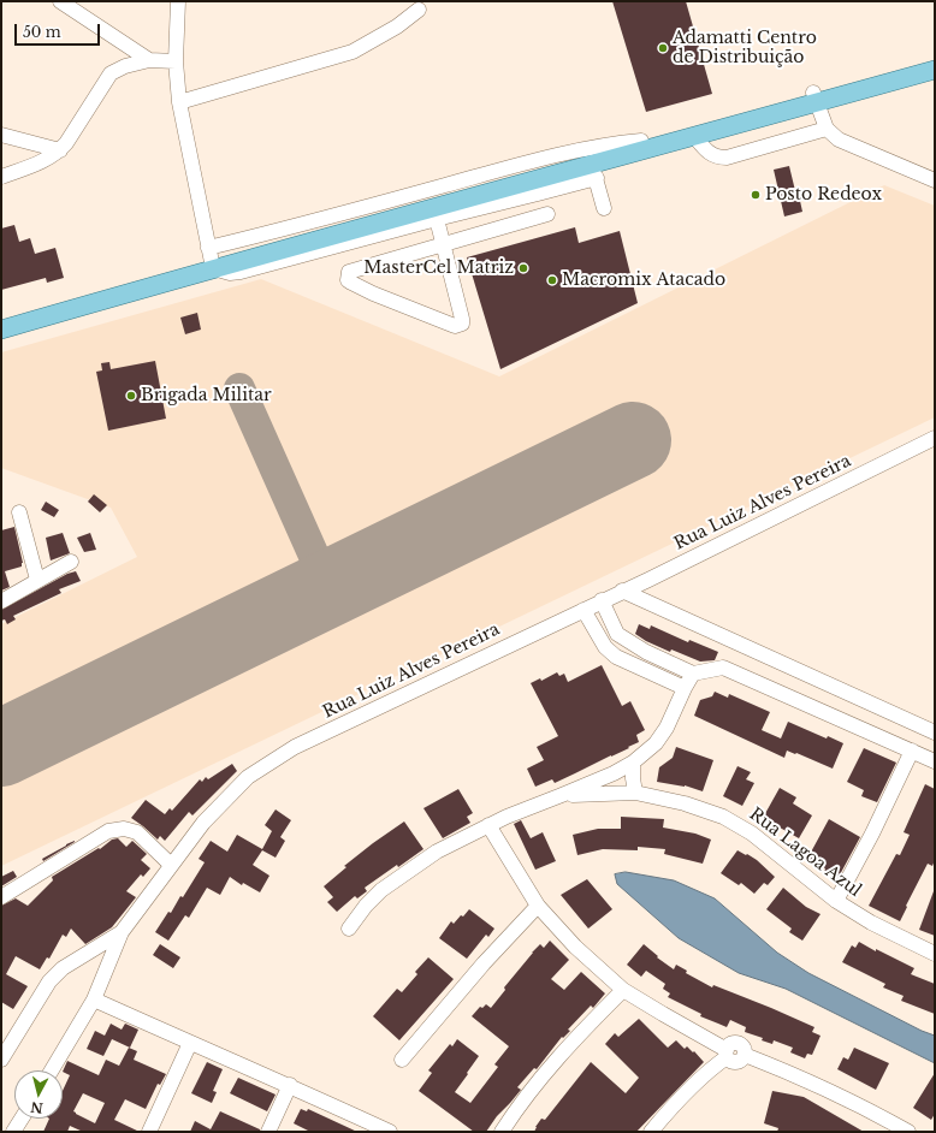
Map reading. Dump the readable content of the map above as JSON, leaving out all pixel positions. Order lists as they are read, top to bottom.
{
  "streets": {
    "street": ["Rua Luiz Alves Pereira", "Rua Lagoa Azul"]
  },
  "places": [
    "Adamatti Centro de Distribuição",
    "Posto Redeox",
    "MasterCel Matriz",
    "Macromix Atacado",
    "Brigada Militar"
  ],
  "scale_bar": "50 m",
  "north": "bottom"
}
